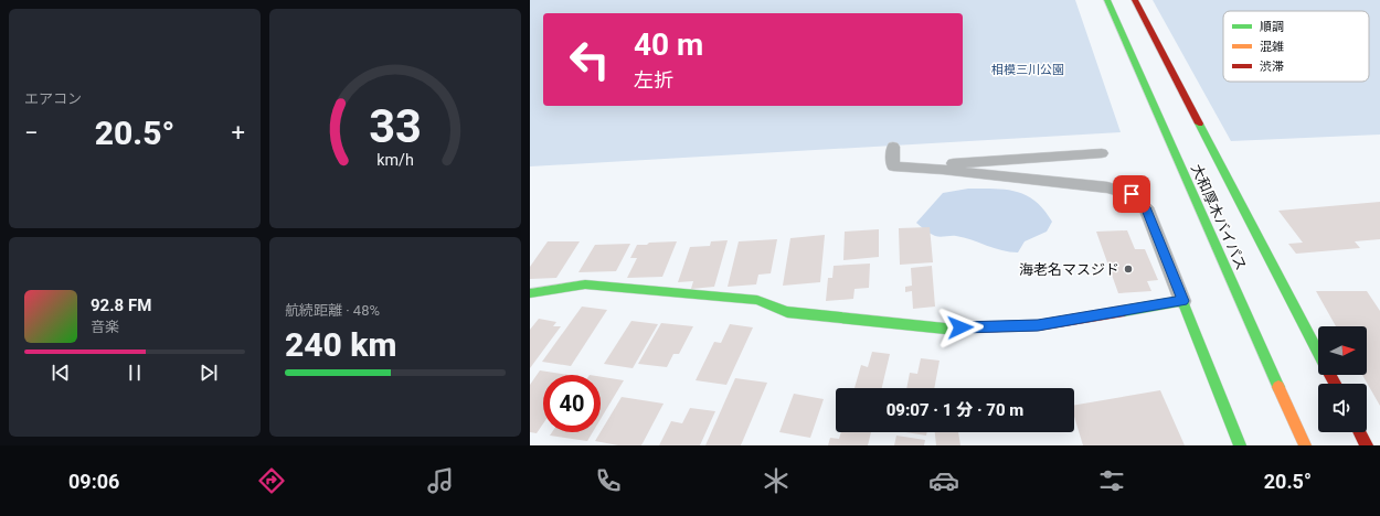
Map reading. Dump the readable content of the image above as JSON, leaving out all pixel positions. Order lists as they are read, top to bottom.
{
  "streets": {
    "main road": ["大和厚木バイパス"]
  },
  "parks": ["相模三川公園"],
  "places": ["海老名マスジド"],
  "legend": ["順調", "混雑", "渋滞"],
  "north": "right",
  "page": {
    "tile": [
      "エアコン",
      ["航続距離 · 48%", "240 km"]
    ],
    "turn": ["40 m", "左折"],
    "heat": ["−", "20.5°", "+"],
    "song": ["92.8 FM", "音楽"],
    "limit": "40",
    "trip": "09:07 · 1 分 · 70 m",
    "tabs": ["09:06", "20.5°"],
    "gauge": ["33", "km/h"]
  }
}
